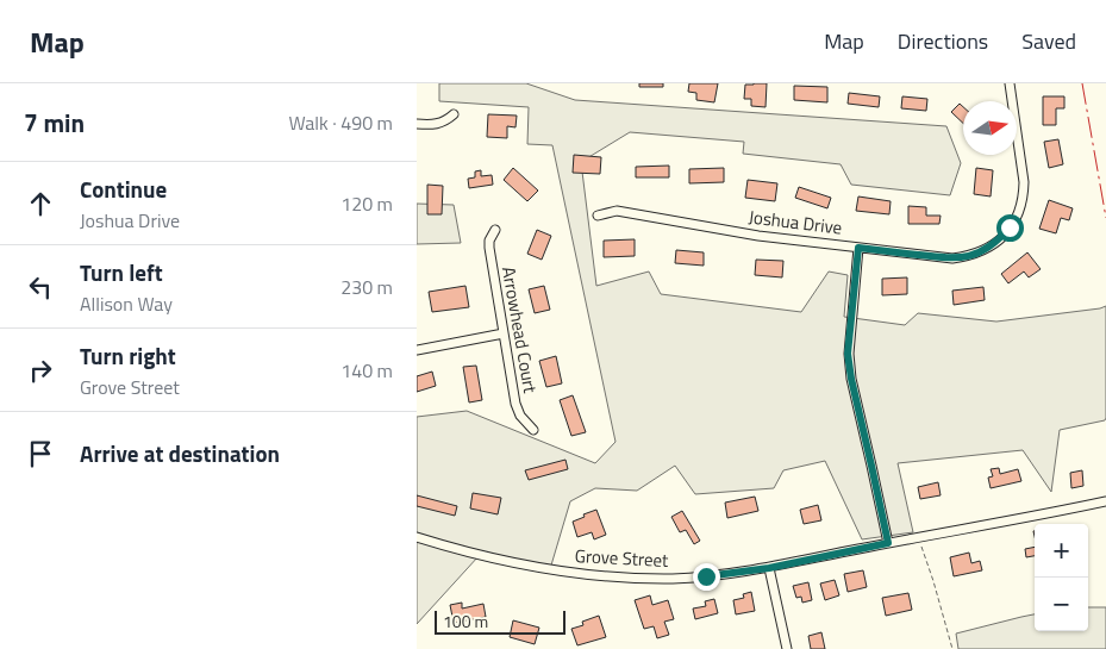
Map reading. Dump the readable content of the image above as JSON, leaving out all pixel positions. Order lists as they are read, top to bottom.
{
  "streets": {
    "street": ["Joshua Drive", "Arrowhead Court", "Grove Street"]
  },
  "scale_bar": "100 m",
  "north": "right",
  "page": {
    "header": "Map",
    "nav": ["Map", "Directions", "Saved"],
    "heading": ["7 min", "Walk · 490 m"],
    "list": [
      ["Continue", "Joshua Drive", "120 m"],
      ["Turn left", "Allison Way", "230 m"],
      ["Turn right", "Grove Street", "140 m"],
      "Arrive at destination"
    ],
    "map_buttons": ["+", "−"],
    "scale": "100 m"
  }
}
